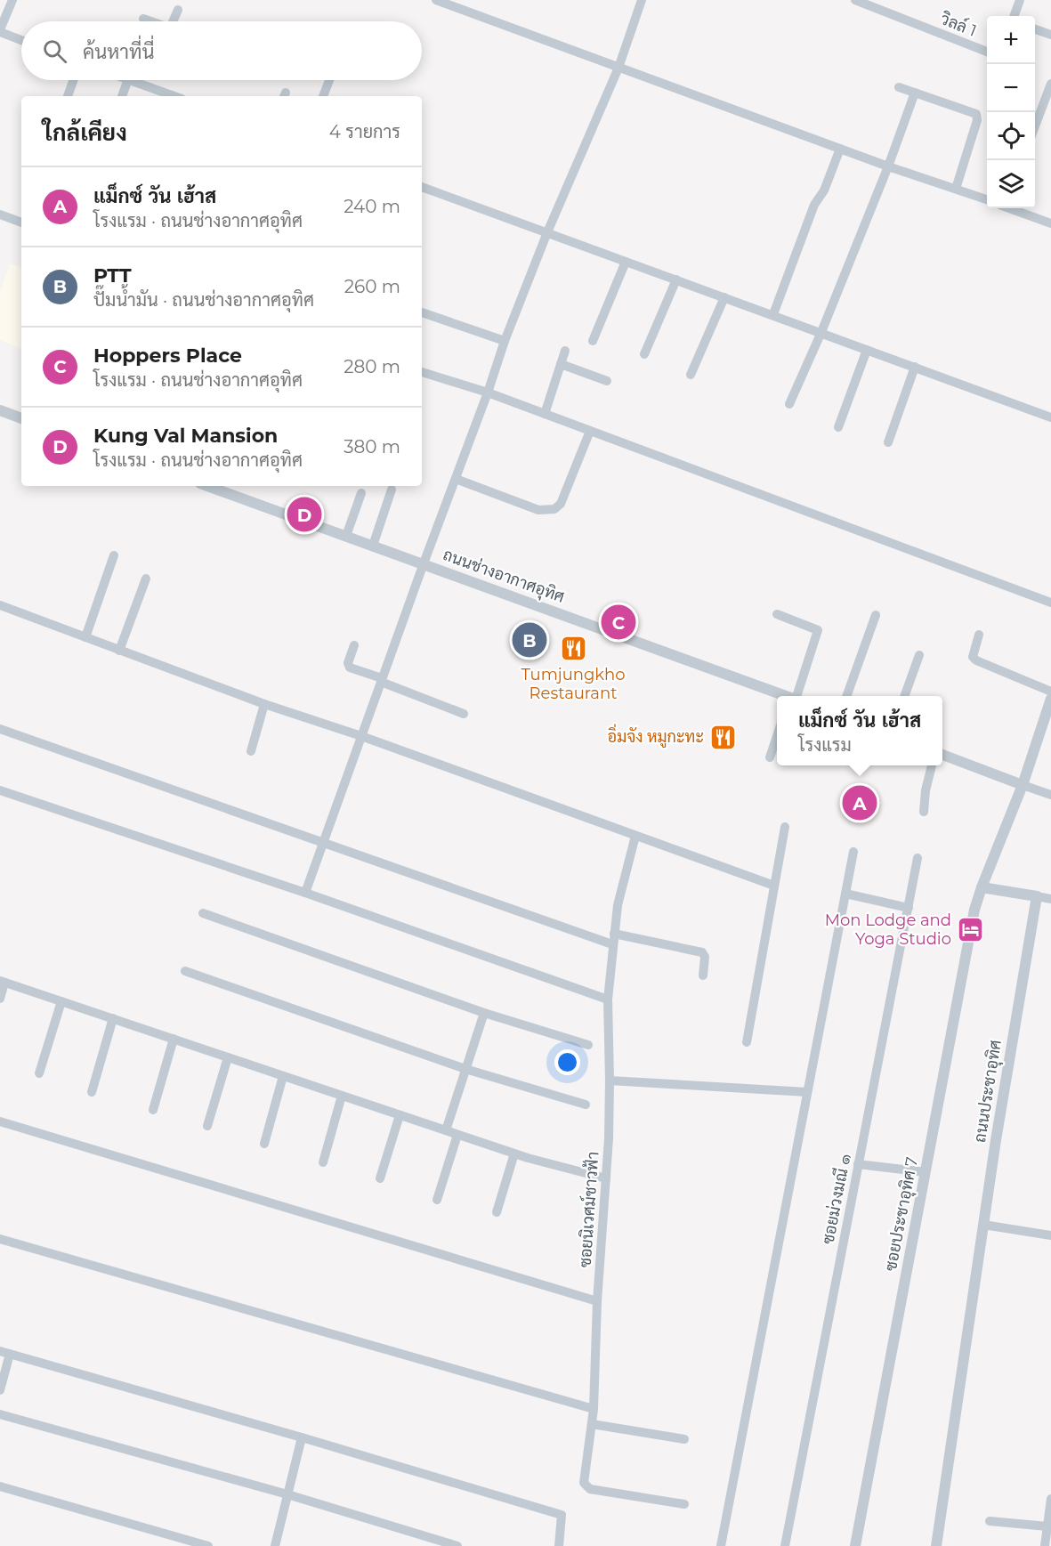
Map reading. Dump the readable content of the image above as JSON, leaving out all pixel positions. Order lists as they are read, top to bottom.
{
  "streets": {
    "street": [
      "วิลล์ 1",
      "ถนนช่างอากาศอุทิศ",
      "ถนนประชาอุทิศ",
      "ซอยม่วงมณี ๑",
      "ซอยนิเวศม์ชาวฟ้า",
      "ซอยประชาอุทิศ 7"
    ]
  },
  "places": {
    "restaurant": ["Tumjungkho Restaurant", "อิ่มจัง หมูกะทะ"],
    "hotel": ["Mon Lodge and Yoga Studio"]
  },
  "page": {
    "map_buttons": ["+", "−"],
    "search": "ค้นหาที่นี่",
    "heading": ["ใกล้เคียง", "4 รายการ"],
    "list": [
      {
        "mark": "A",
        "name": "แม็กซ์ วัน เฮ้าส",
        "note": "โรงแรม · ถนนช่างอากาศอุทิศ",
        "value": "240 m"
      },
      {
        "mark": "B",
        "name": "PTT",
        "note": "ปั๊มน้ำมัน · ถนนช่างอากาศอุทิศ",
        "value": "260 m"
      },
      {
        "mark": "C",
        "name": "Hoppers Place",
        "note": "โรงแรม · ถนนช่างอากาศอุทิศ",
        "value": "280 m"
      },
      {
        "mark": "D",
        "name": "Kung Val Mansion",
        "note": "โรงแรม · ถนนช่างอากาศอุทิศ",
        "value": "380 m"
      }
    ],
    "pins": [
      "D",
      "C",
      "B",
      "A"
    ],
    "popup": ["แม็กซ์ วัน เฮ้าส", "โรงแรม"]
  }
}
